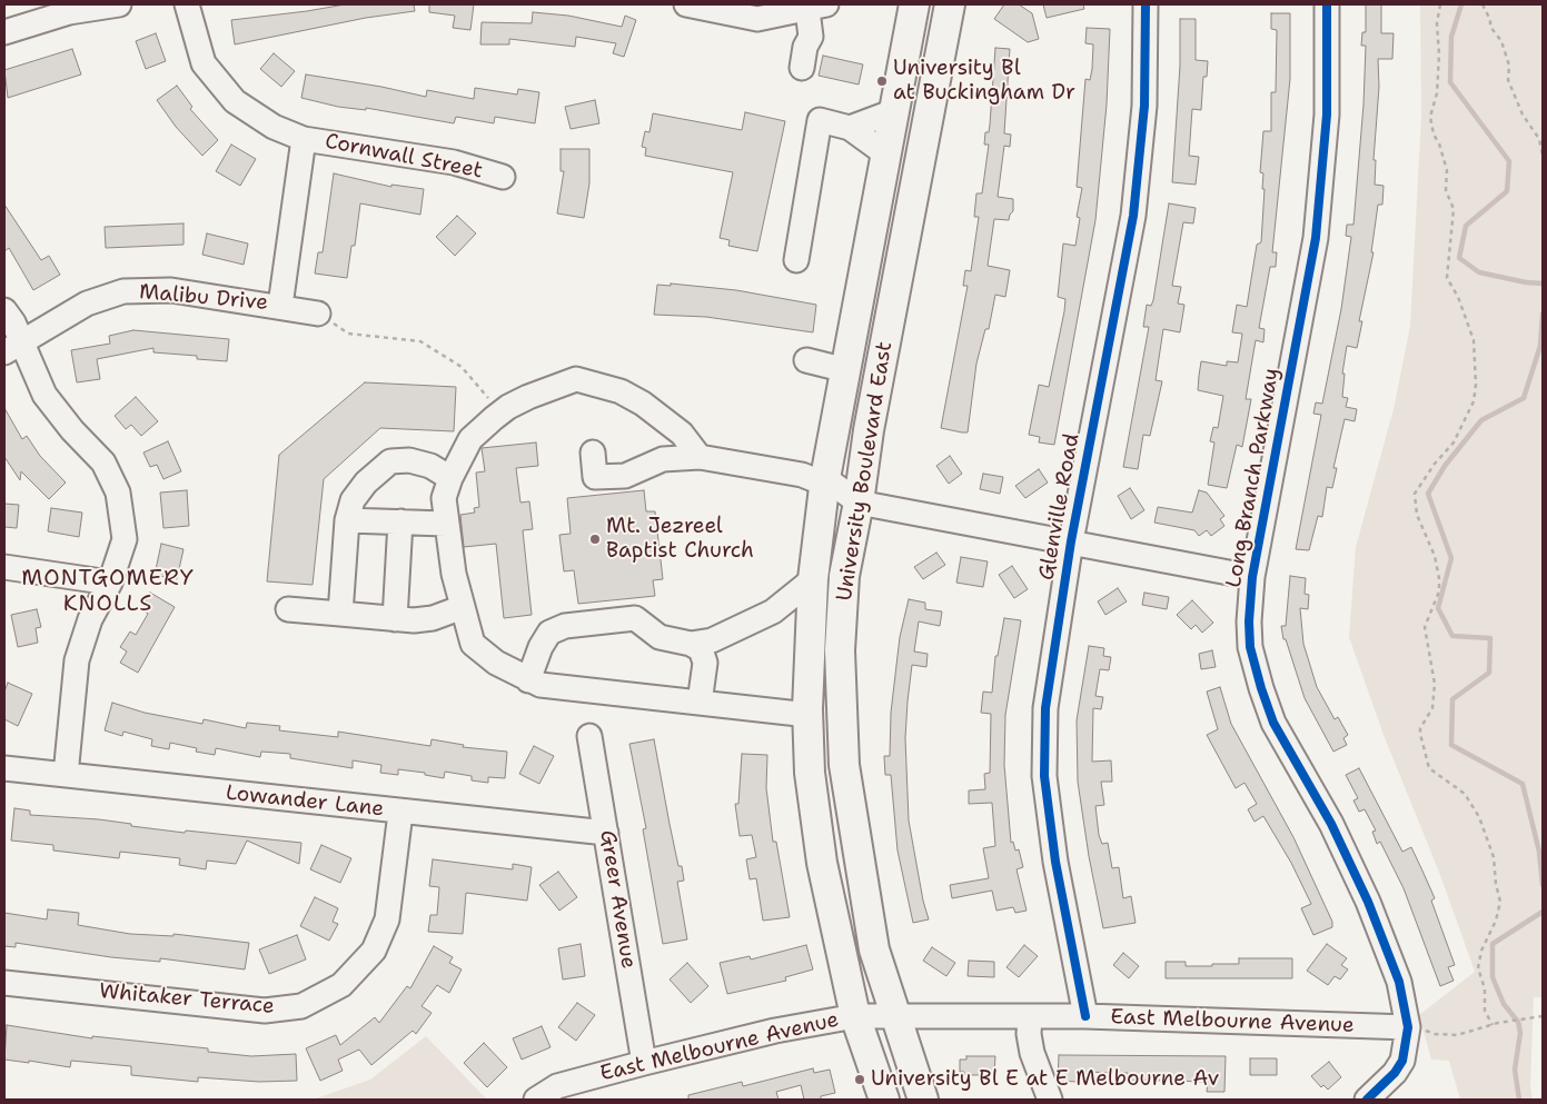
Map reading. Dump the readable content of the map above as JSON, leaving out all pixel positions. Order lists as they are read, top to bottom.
{
  "streets": {
    "main road": ["University Boulevard East"],
    "street": [
      "Cornwall Street",
      "Malibu Drive",
      "Long Branch Parkway",
      "Glenville Road",
      "Lowander Lane",
      "Greer Avenue",
      "Whitaker Terrace",
      "East Melbourne Avenue"
    ]
  },
  "crossings": [
    ["University Boulevard East", "East Melbourne Avenue"],
    ["Long Branch Parkway", "East Melbourne Avenue"],
    ["Glenville Road", "East Melbourne Avenue"],
    ["Lowander Lane", "Greer Avenue"],
    ["Lowander Lane", "Whitaker Terrace"],
    ["Greer Avenue", "East Melbourne Avenue"]
  ],
  "districts": ["MONTGOMERY KNOLLS"],
  "places": ["University Bl at Buckingham Dr", "Mt. Jezreel Baptist Church", "University Bl E at E Melbourne Av"]
}
